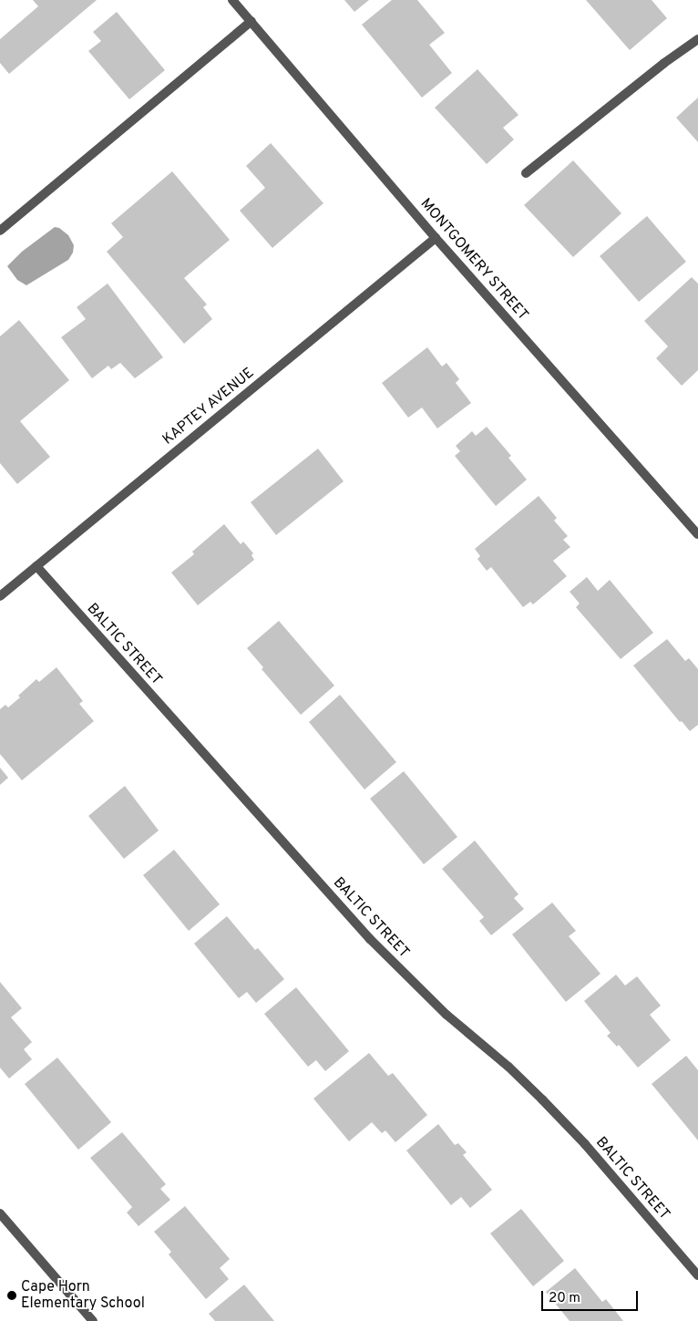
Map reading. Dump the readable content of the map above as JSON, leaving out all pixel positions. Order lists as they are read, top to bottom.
{
  "streets": {
    "street": ["MONTGOMERY STREET", "KAPTEY AVENUE", "BALTIC STREET"]
  },
  "crossings": [
    ["MONTGOMERY STREET", "KAPTEY AVENUE"],
    ["KAPTEY AVENUE", "BALTIC STREET"]
  ],
  "places": ["Cape Horn Elementary School"],
  "scale_bar": "20 m"
}
